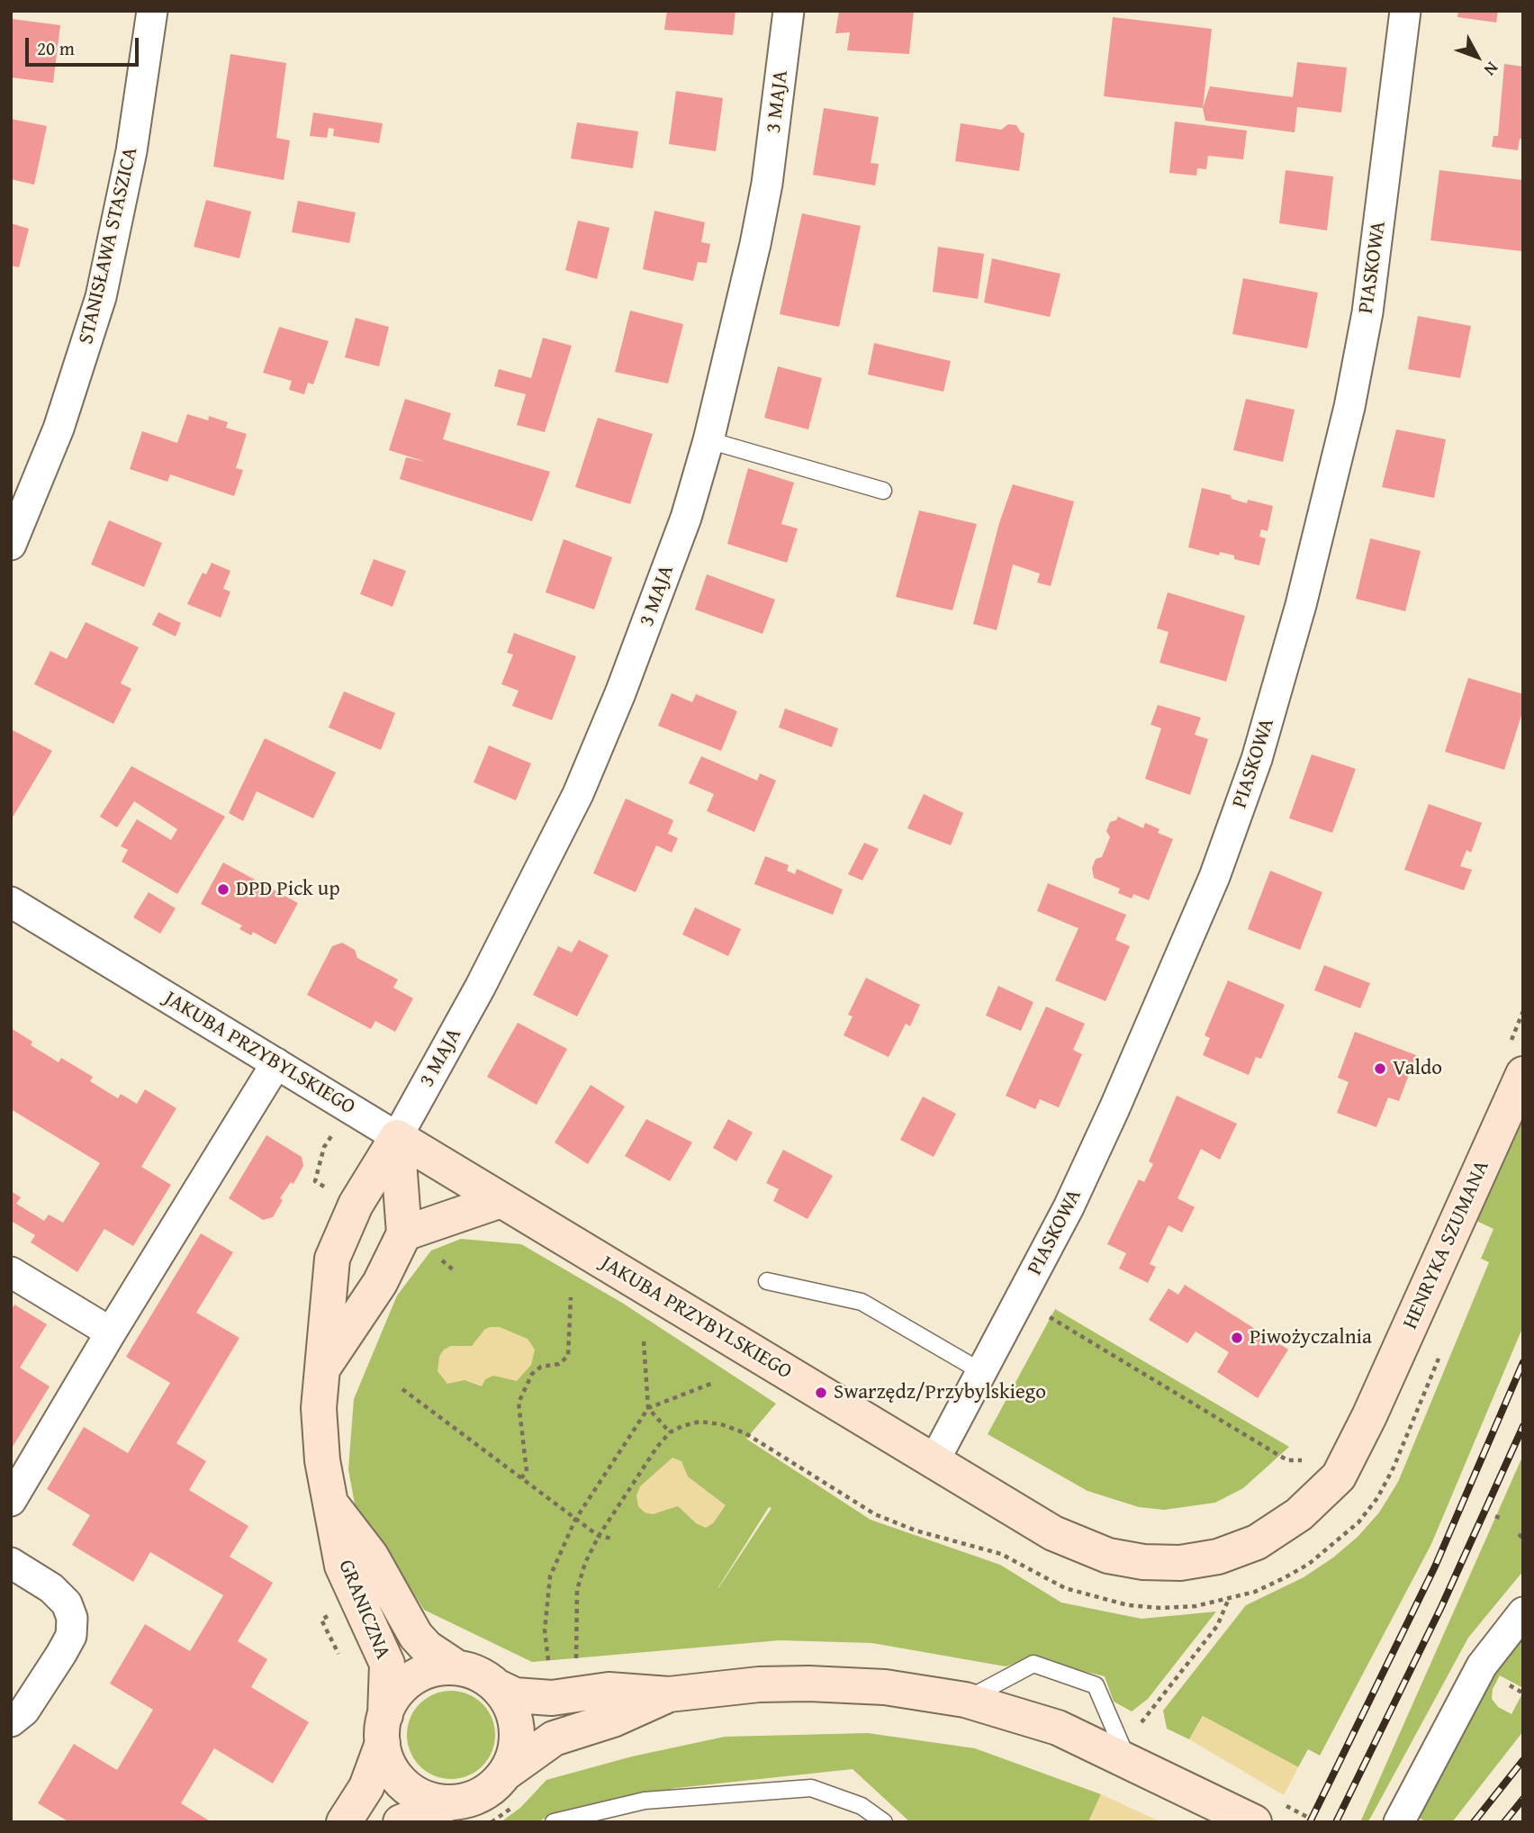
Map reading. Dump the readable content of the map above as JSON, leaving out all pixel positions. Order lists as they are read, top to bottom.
{
  "streets": {
    "street": [
      "3 MAJA",
      "STANISŁAWA STASZICA",
      "PIASKOWA",
      "JAKUBA PRZYBYLSKIEGO",
      "HENRYKA SZUMANA",
      "GRANICZNA"
    ]
  },
  "crossings": [
    ["3 MAJA", "JAKUBA PRZYBYLSKIEGO"],
    ["3 MAJA", "GRANICZNA"],
    ["PIASKOWA", "JAKUBA PRZYBYLSKIEGO"],
    ["JAKUBA PRZYBYLSKIEGO", "HENRYKA SZUMANA"],
    ["JAKUBA PRZYBYLSKIEGO", "GRANICZNA"]
  ],
  "places": [
    "DPD Pick up",
    "Valdo",
    "Piwożyczalnia",
    "Swarzędz/Przybylskiego"
  ],
  "scale_bar": "20 m",
  "north": "bottom right"
}
